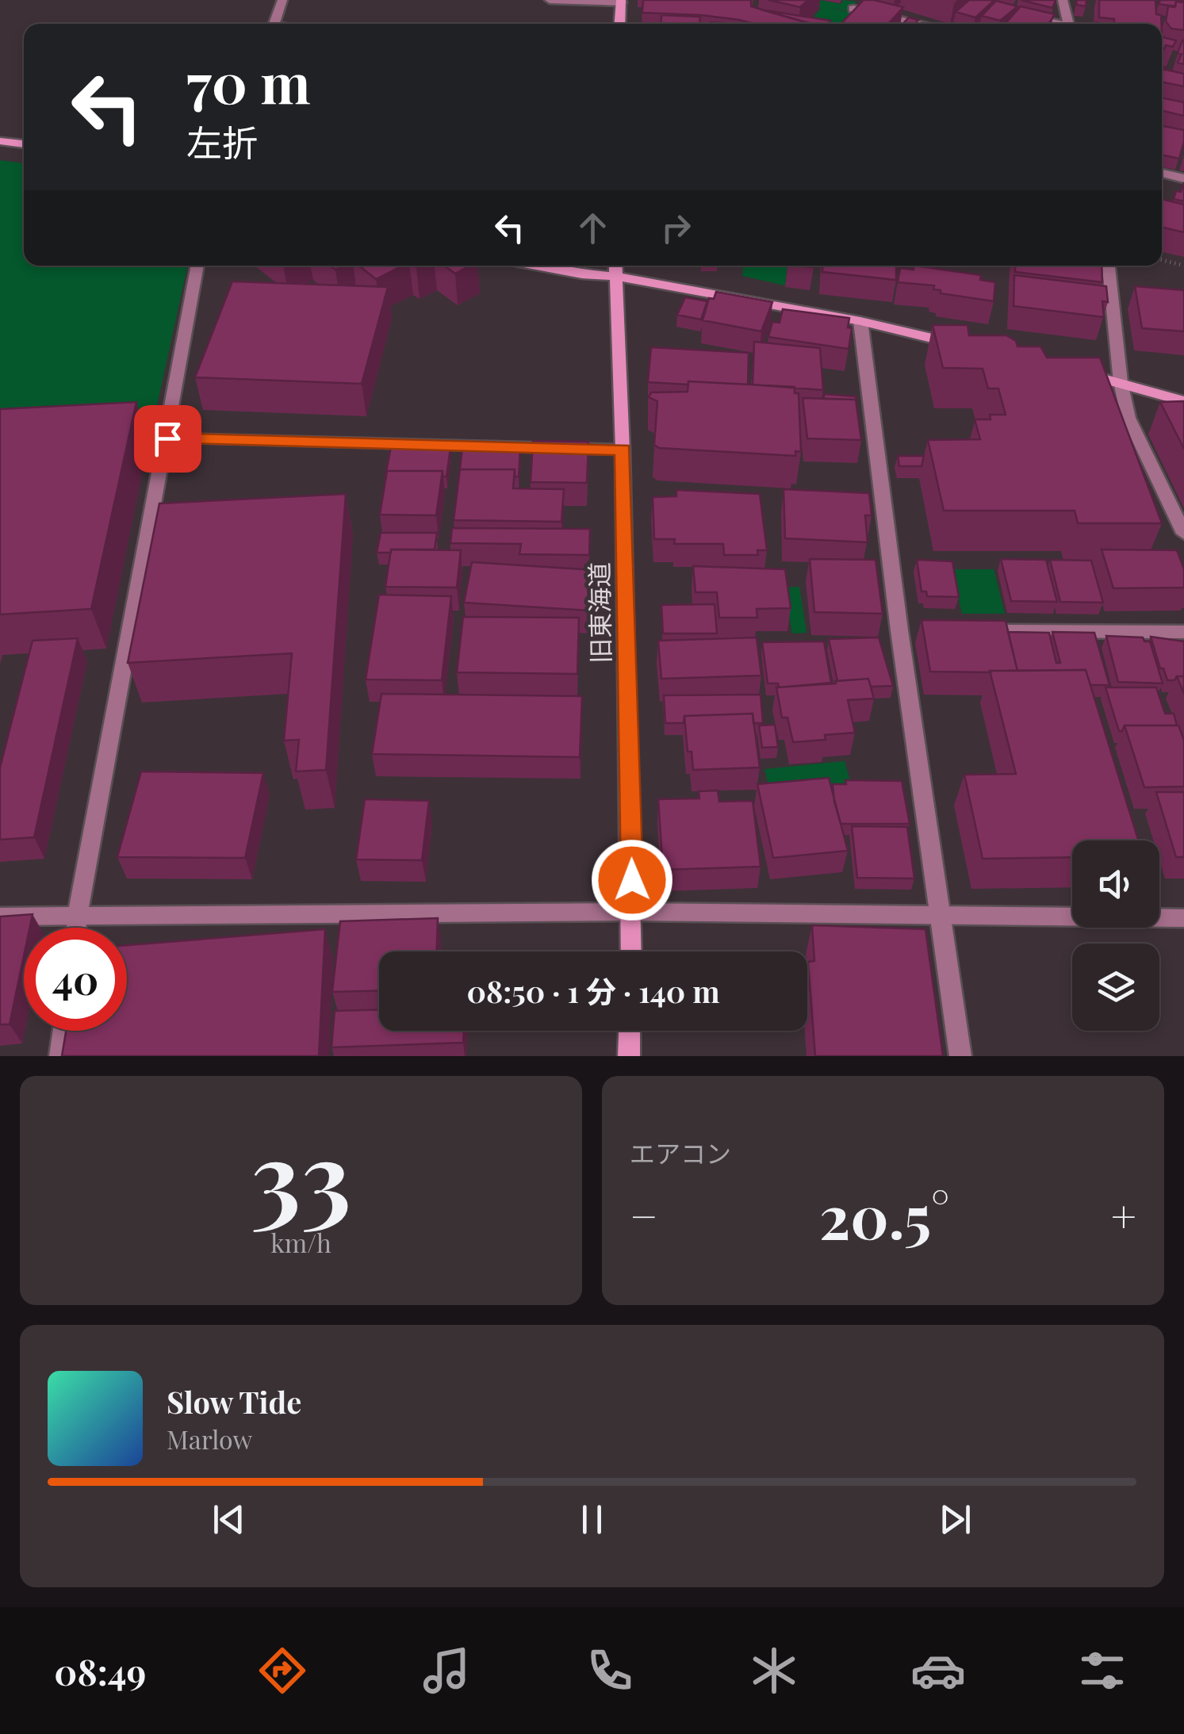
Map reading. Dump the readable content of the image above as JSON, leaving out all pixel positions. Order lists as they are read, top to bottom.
{
  "streets": {
    "street": ["旧東海道"]
  },
  "page": {
    "turn": ["70 m", "左折"],
    "limit": "40",
    "trip": "08:50 · 1 分 · 140 m",
    "tile": [
      ["33", "km/h"],
      "エアコン"
    ],
    "heat": ["−", "20.5°", "+"],
    "song": ["Slow Tide", "Marlow"],
    "tabs": "08:49"
  }
}
